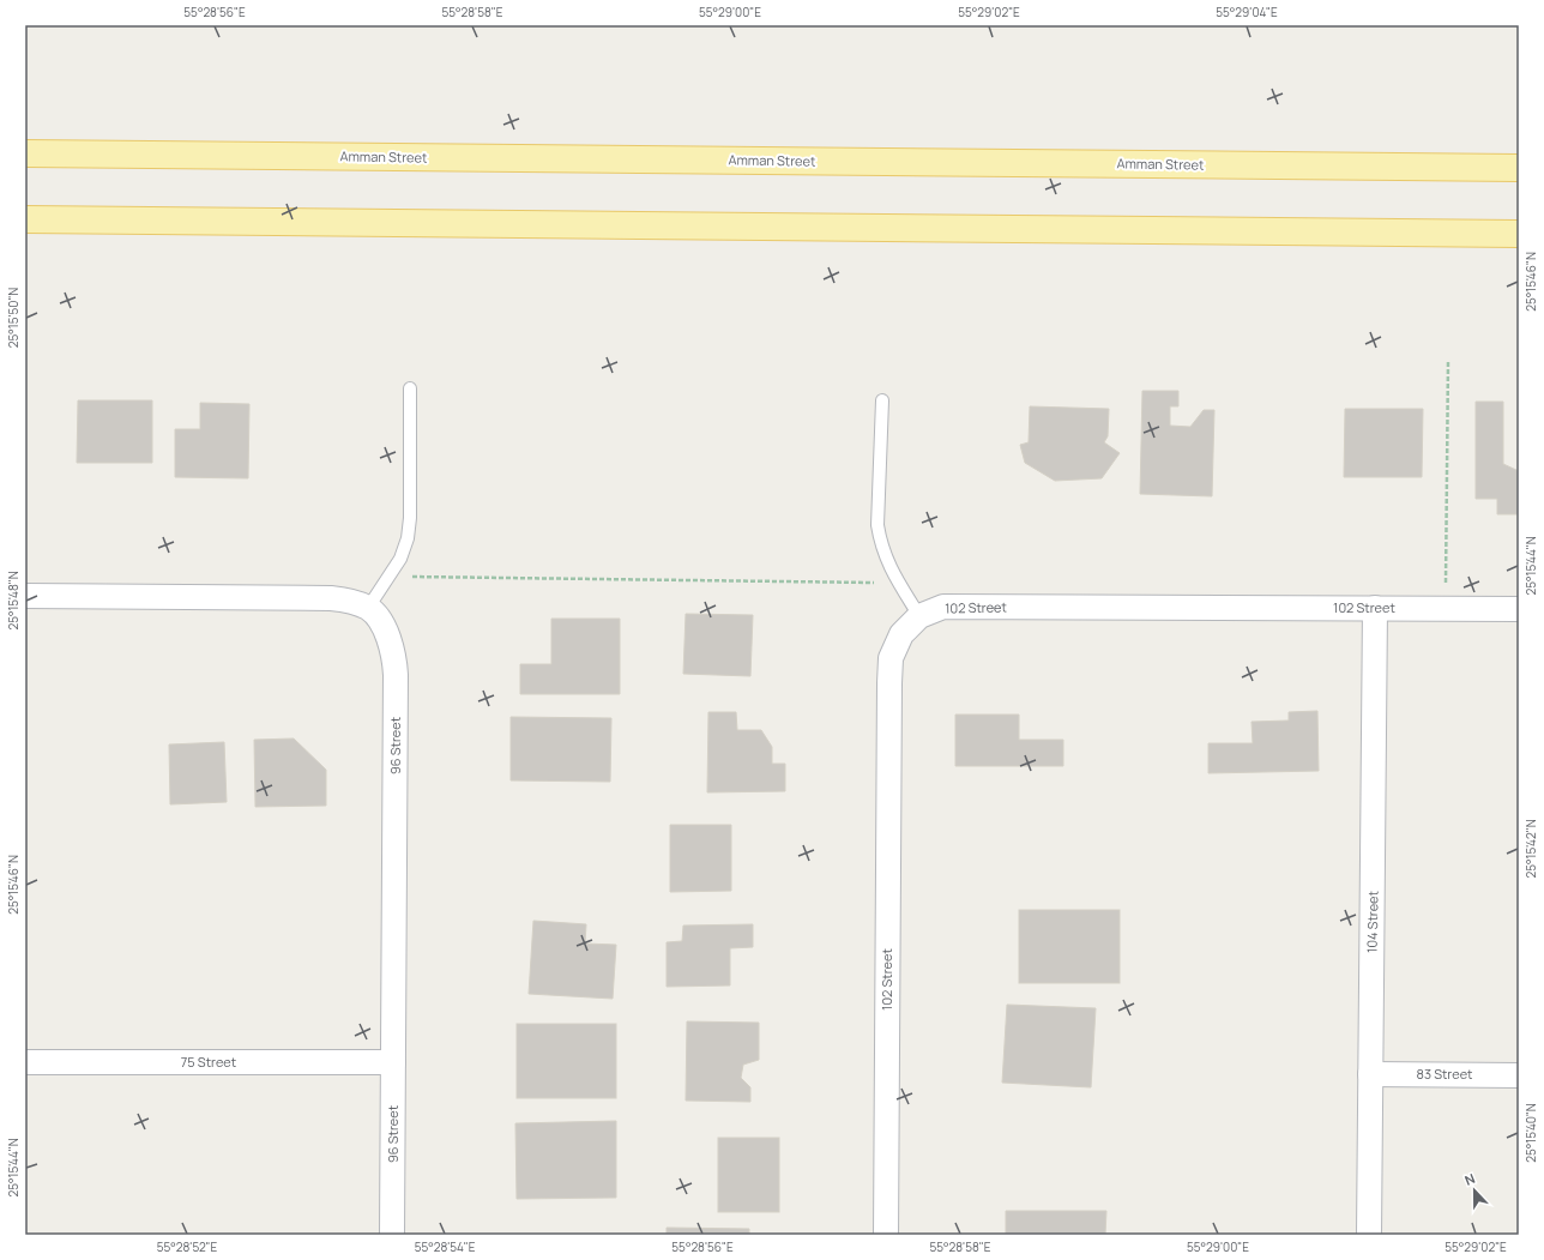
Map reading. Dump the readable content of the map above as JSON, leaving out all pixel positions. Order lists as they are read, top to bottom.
{
  "streets": {
    "main road": ["Amman Street"],
    "street": [
      "102 Street",
      "96 Street",
      "104 Street",
      "75 Street",
      "83 Street"
    ]
  },
  "crossings": [
    ["102 Street", "104 Street"],
    ["96 Street", "75 Street"],
    ["104 Street", "83 Street"]
  ],
  "north": "top",
  "coordinates": [
    "55°28'56\"E",
    "55°28'58\"E",
    "55°29'00\"E",
    "55°29'02\"E",
    "55°29'04\"E",
    "25°15'46\"N",
    "25°15'50\"N",
    "25°15'44\"N",
    "25°15'48\"N",
    "25°15'42\"N",
    "25°15'40\"N",
    "55°28'52\"E",
    "55°28'54\"E"
  ]
}
